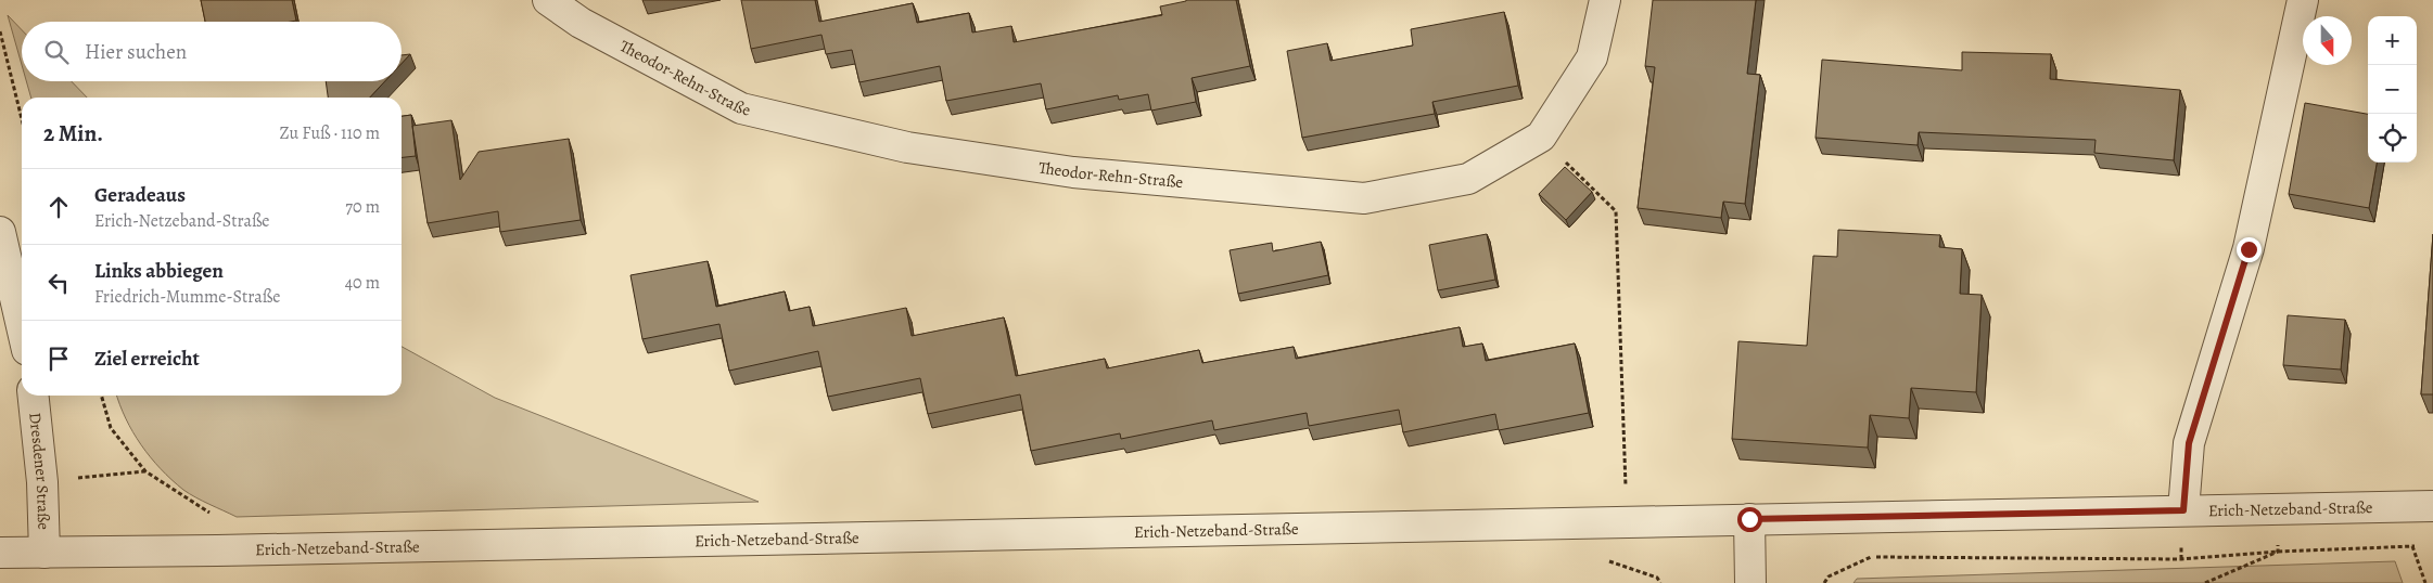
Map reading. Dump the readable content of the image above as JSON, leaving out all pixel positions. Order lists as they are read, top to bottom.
{
  "streets": {
    "street": ["Theodor-Rehn-Straße", "Dresdener Straße", "Erich-Netzeband-Straße"]
  },
  "crossings": [
    ["Dresdener Straße", "Erich-Netzeband-Straße"]
  ],
  "north": "bottom",
  "page": {
    "map_buttons": ["+", "−"],
    "search": "Hier suchen",
    "heading": ["2 Min.", "Zu Fuß · 110 m"],
    "list": [
      ["Geradeaus", "Erich-Netzeband-Straße", "70 m"],
      ["Links abbiegen", "Friedrich-Mumme-Straße", "40 m"],
      "Ziel erreicht"
    ]
  }
}
